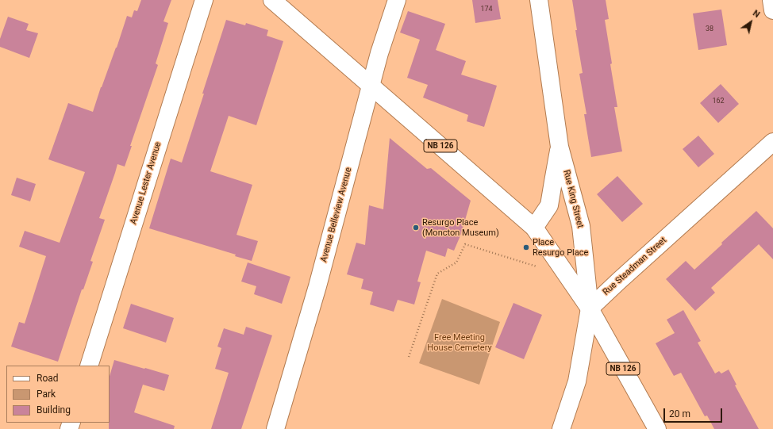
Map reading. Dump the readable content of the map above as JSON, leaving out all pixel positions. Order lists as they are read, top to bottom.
{
  "streets": {
    "street": [
      "NB 126",
      "Avenue Lester Avenue",
      "Rue King Street",
      "Avenue Belleview Avenue",
      "Rue Steadman Street"
    ]
  },
  "crossings": [
    ["NB 126", "Rue King Street"],
    ["NB 126", "Avenue Belleview Avenue"],
    ["NB 126", "Rue Steadman Street"],
    ["Rue King Street", "Rue Steadman Street"]
  ],
  "parks": ["Free Meeting House Cemetery"],
  "places": ["Resurgo Place (Moncton Museum)", "Place Resurgo Place"],
  "house_numbers": ["174", "38", "162"],
  "legend": ["Road", "Park", "Building"],
  "scale_bar": "20 m",
  "north": "top right"
}
